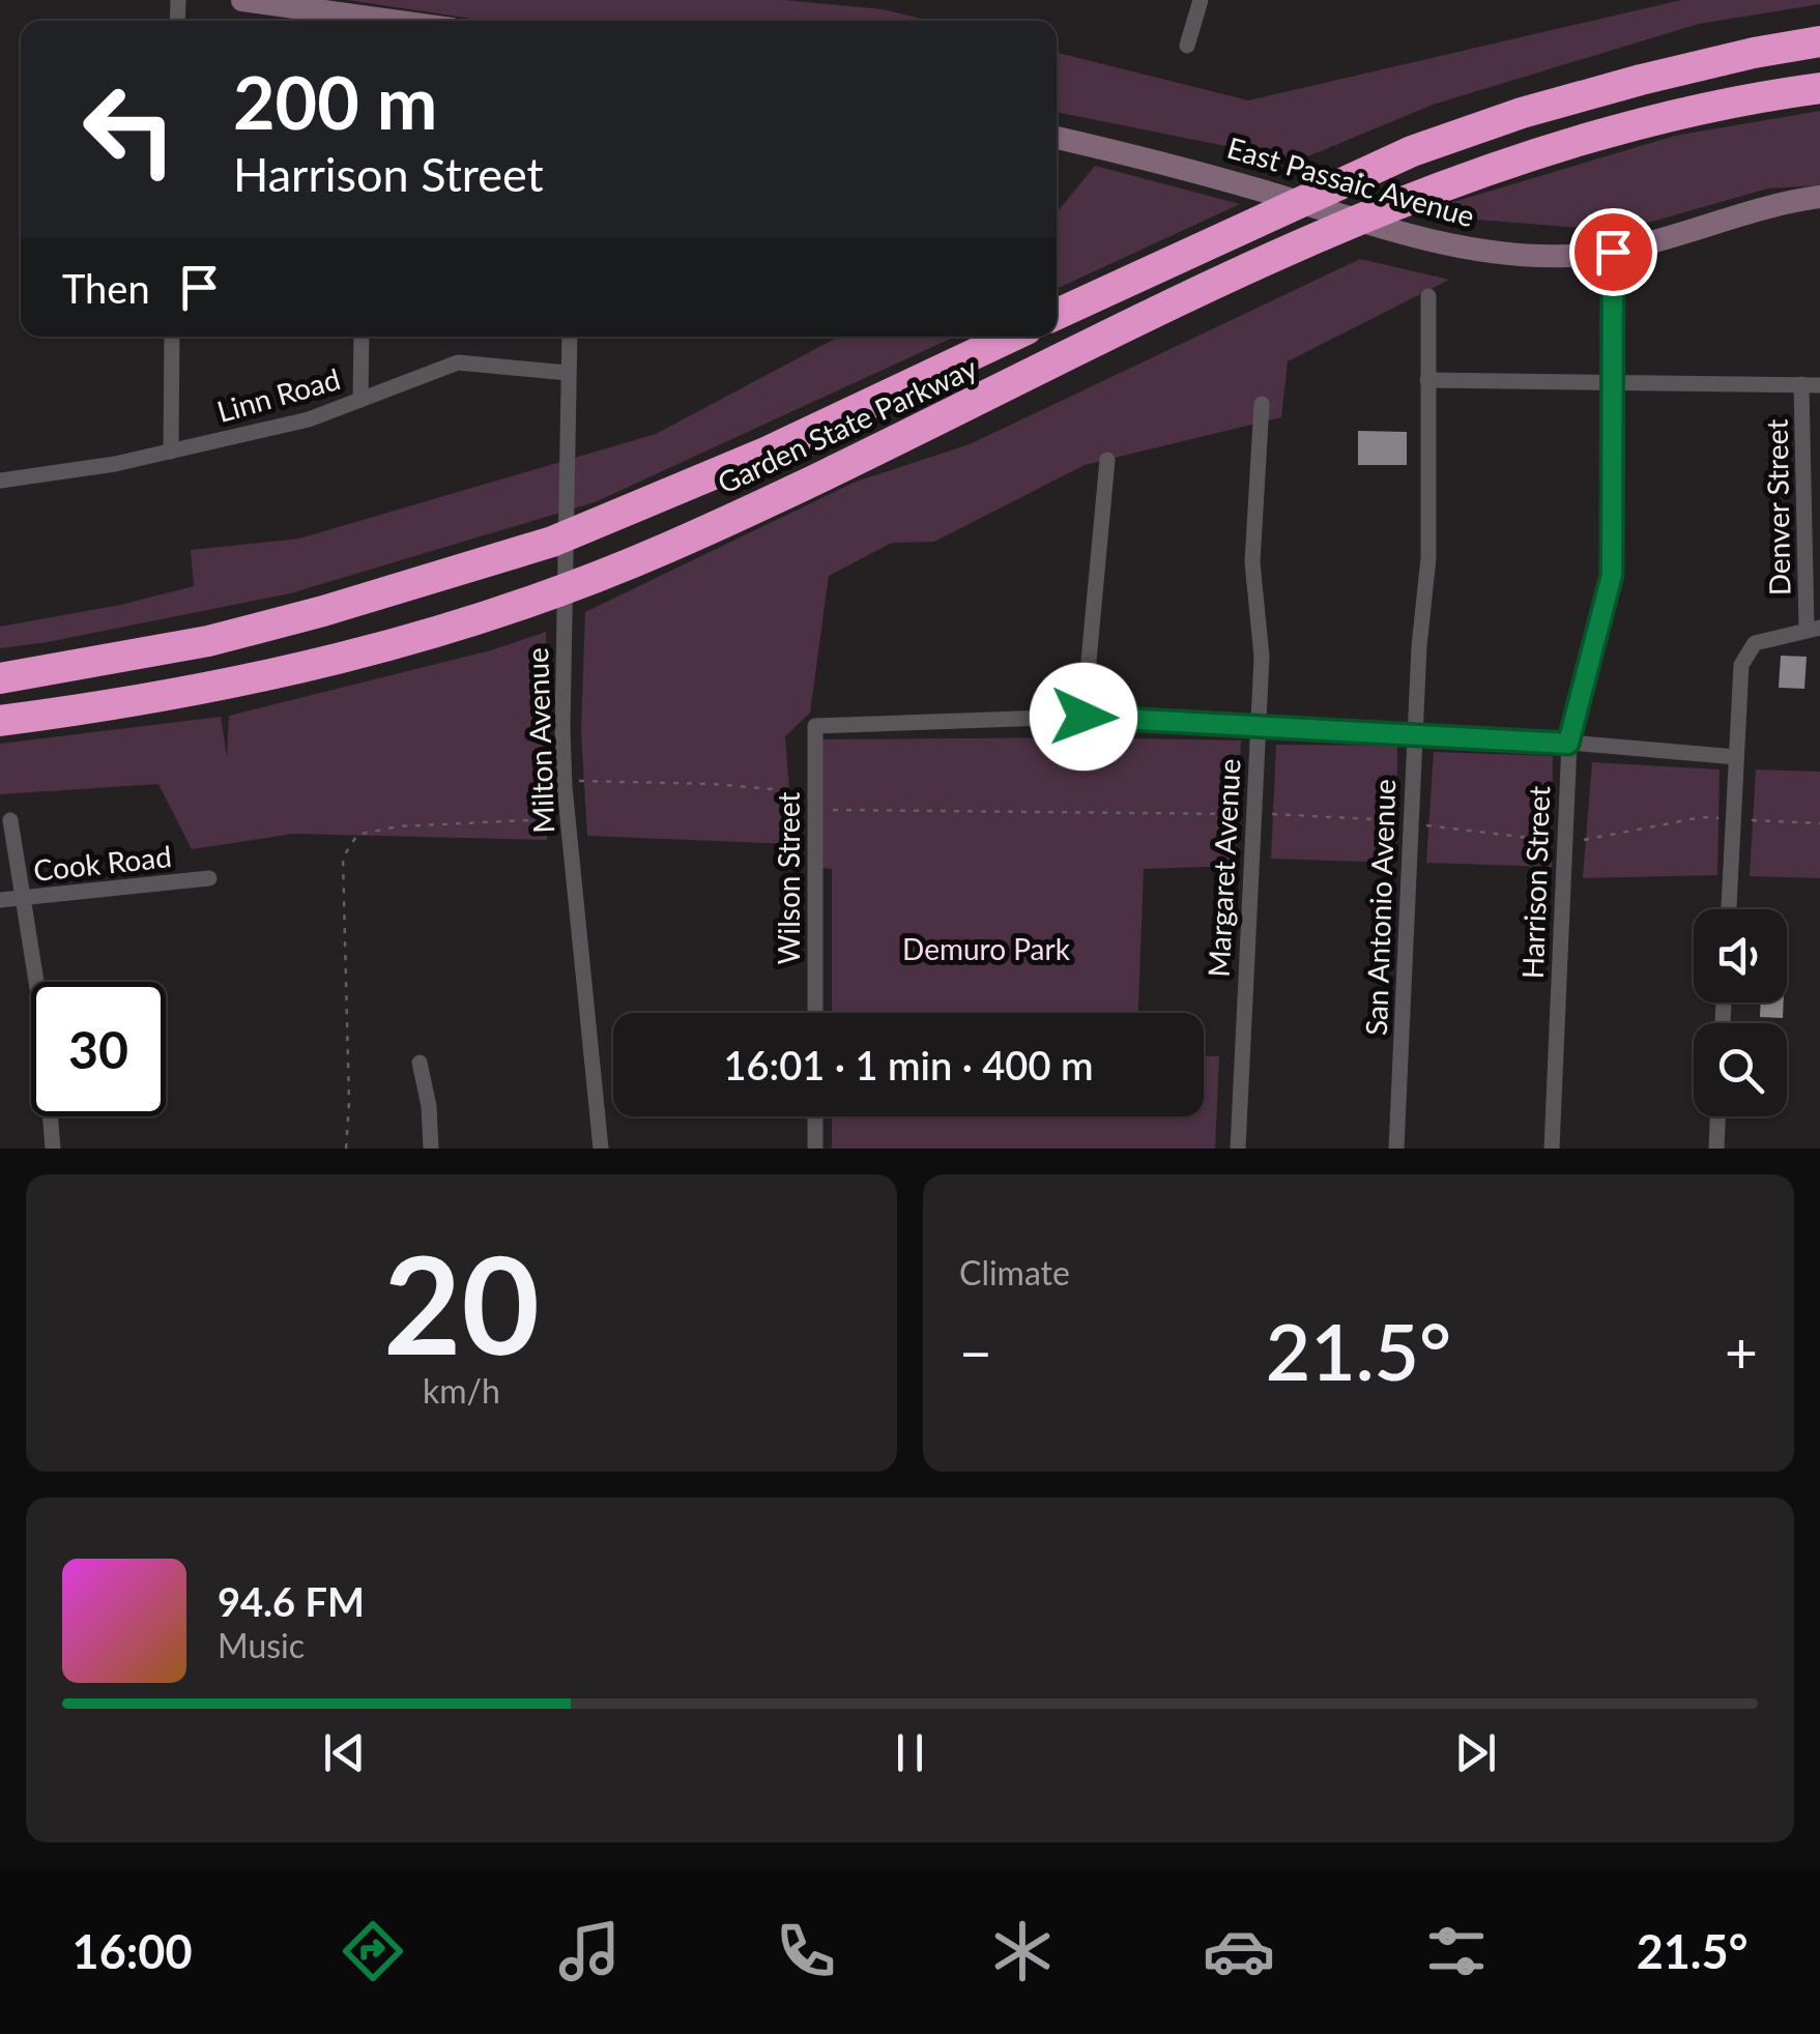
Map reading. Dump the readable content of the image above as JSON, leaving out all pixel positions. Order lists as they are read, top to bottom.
{
  "streets": {
    "highway": ["Garden State Parkway"],
    "main road": ["East Passaic Avenue"],
    "street": [
      "Linn Road",
      "Denver Street",
      "Milton Avenue",
      "Cook Road",
      "Margaret Avenue",
      "Wilson Street",
      "Harrison Street",
      "San Antonio Avenue"
    ]
  },
  "crossings": [
    ["East Passaic Avenue", "Harrison Street"],
    ["Linn Road", "Milton Avenue"]
  ],
  "parks": ["Demuro Park"],
  "page": {
    "turn": ["200 m", "Harrison Street"],
    "then": "Then",
    "limit": "30",
    "trip": "16:01 · 1 min · 400 m",
    "tile": [
      ["20", "km/h"],
      "Climate"
    ],
    "heat": ["−", "21.5°", "+"],
    "song": ["94.6 FM", "Music"],
    "tabs": ["16:00", "21.5°"]
  }
}
